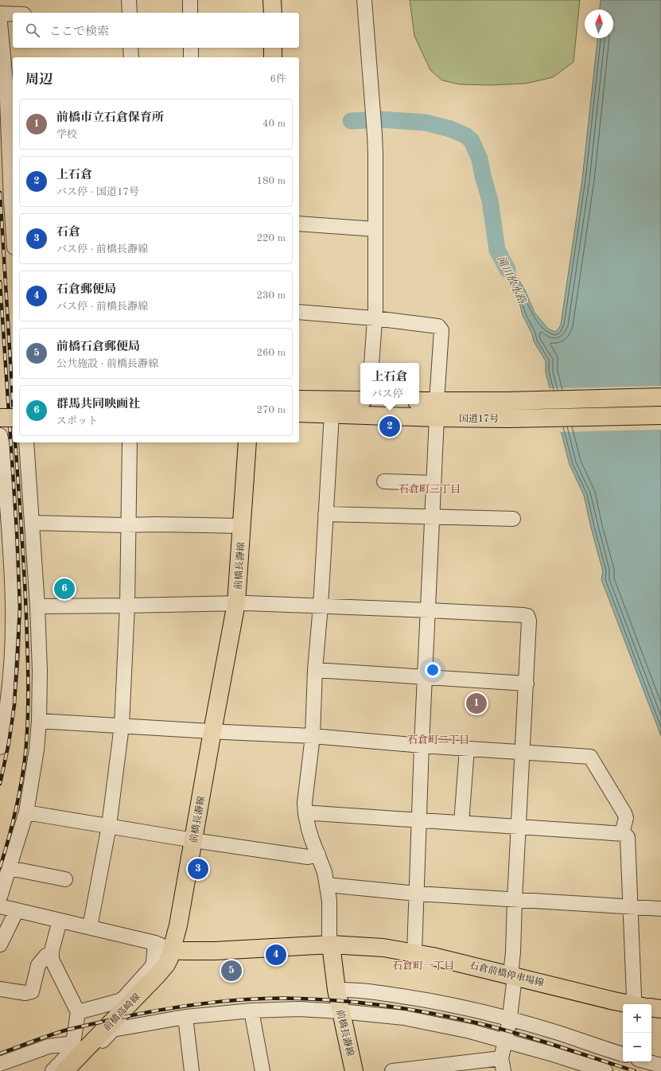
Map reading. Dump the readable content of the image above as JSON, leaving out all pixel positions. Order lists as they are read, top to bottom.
{
  "streets": {
    "main road": [
      "国道17号",
      "前橋長瀞線",
      "石倉前橋停車場線",
      "前橋高崎線"
    ]
  },
  "crossings": [
    ["前橋長瀞線", "石倉前橋停車場線"],
    ["前橋長瀞線", "前橋高崎線"]
  ],
  "districts": ["石倉町三丁目", "石倉町二丁目", "石倉町一丁目"],
  "water": ["滝川放水路"],
  "north": "top",
  "page": {
    "search": "ここで検索",
    "heading": ["周辺", "6件"],
    "list": [
      {
        "mark": "1",
        "name": "前橋市立石倉保育所",
        "note": "学校",
        "value": "40 m"
      },
      {
        "mark": "2",
        "name": "上石倉",
        "note": "バス停 · 国道17号",
        "value": "180 m"
      },
      {
        "mark": "3",
        "name": "石倉",
        "note": "バス停 · 前橋長瀞線",
        "value": "220 m"
      },
      {
        "mark": "4",
        "name": "石倉郵便局",
        "note": "バス停 · 前橋長瀞線",
        "value": "230 m"
      },
      {
        "mark": "5",
        "name": "前橋石倉郵便局",
        "note": "公共施設 · 前橋長瀞線",
        "value": "260 m"
      },
      {
        "mark": "6",
        "name": "群馬共同映画社",
        "note": "スポット",
        "value": "270 m"
      }
    ],
    "popup": ["上石倉", "バス停"],
    "pins": [
      "2",
      "6",
      "1",
      "3",
      "4",
      "5"
    ],
    "map_buttons": ["+", "−"]
  }
}
